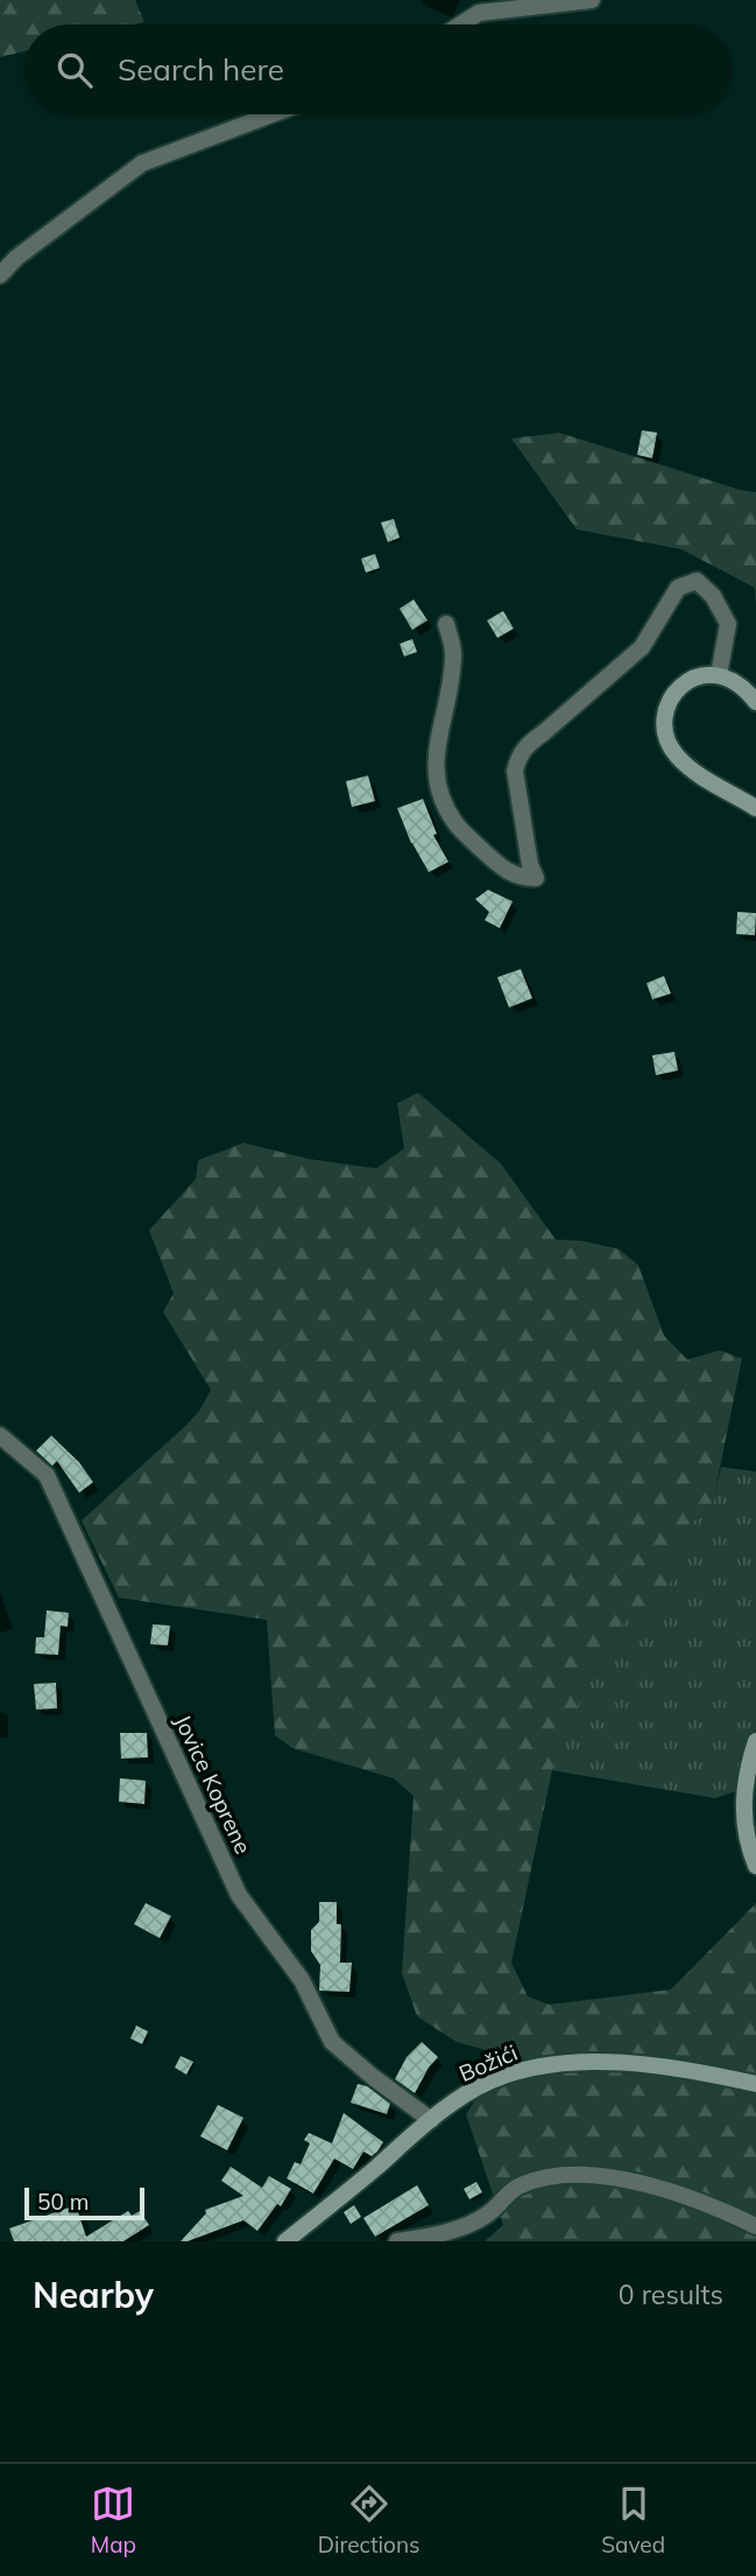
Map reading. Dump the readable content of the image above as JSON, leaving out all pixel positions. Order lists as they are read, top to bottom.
{
  "streets": {
    "main road": ["Božići"],
    "street": ["Jovice Koprene"]
  },
  "crossings": [
    ["Jovice Koprene", "Božići"]
  ],
  "scale_bar": "50 m",
  "page": {
    "search": "Search here",
    "scale": "50 m",
    "heading": ["Nearby", "0 results"],
    "nav": ["Map", "Directions", "Saved"]
  }
}
